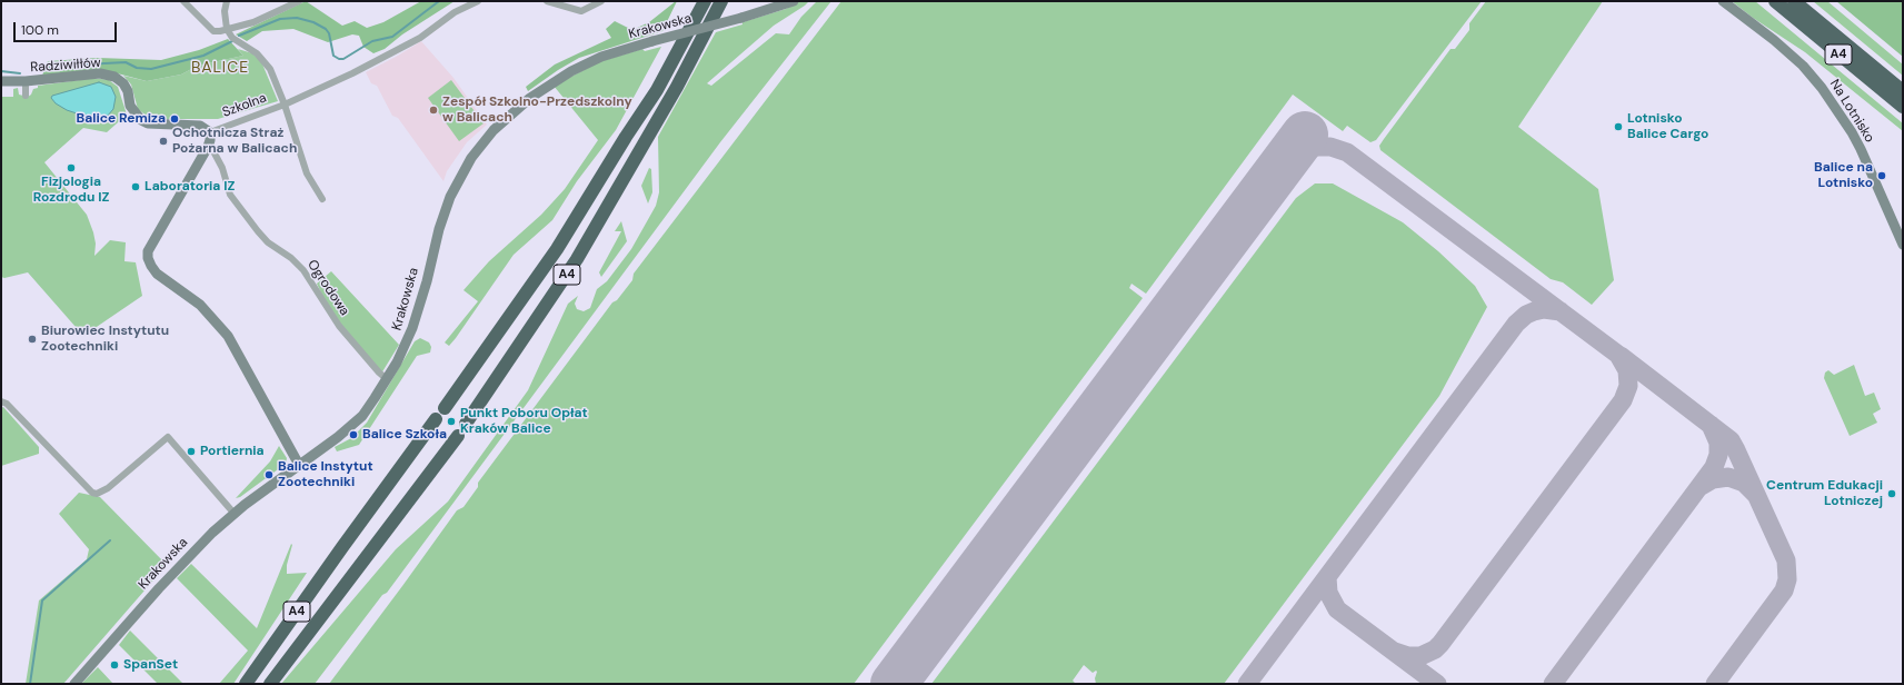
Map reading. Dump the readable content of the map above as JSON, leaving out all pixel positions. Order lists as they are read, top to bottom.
{
  "streets": {
    "highway": ["A4"],
    "street": [
      "Krakowska",
      "Radziwiłłów",
      "Szkolna",
      "Na Lotnisko",
      "Ogrodowa"
    ]
  },
  "crossings": [
    ["Krakowska", "Szkolna"],
    ["Krakowska", "Ogrodowa"],
    ["Radziwiłłów", "Szkolna"],
    ["Szkolna", "Ogrodowa"]
  ],
  "districts": ["BALICE"],
  "places": [
    "Zespół Szkolno-Przedszkolny w Balicach",
    "Balice Remiza",
    "Lotnisko Balice Cargo",
    "Ochotnicza Straż Pożarna w Balicach",
    "Fizjologia Rozdrodu IZ",
    "Balice na Lotnisko",
    "Laboratoria IZ",
    "Biurowiec Instytutu Zootechniki",
    "Punkt Poboru Opłat Kraków Balice",
    "Balice Szkoła",
    "Portiernia",
    "Balice Instytut Zootechniki",
    "Centrum Edukacji Lotniczej",
    "SpanSet"
  ],
  "scale_bar": "100 m"
}
